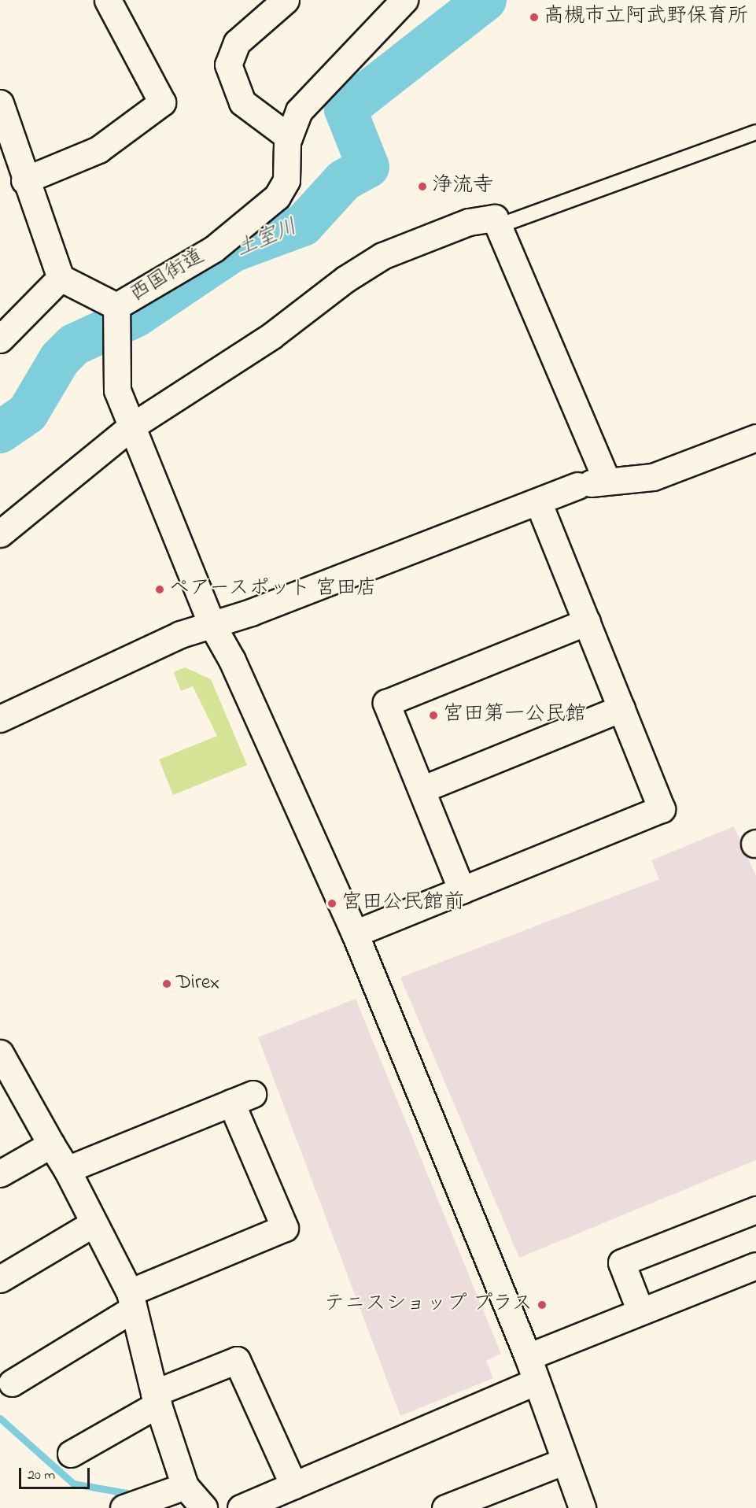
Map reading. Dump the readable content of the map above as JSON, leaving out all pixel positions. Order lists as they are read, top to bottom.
{
  "streets": {
    "street": ["西国街道"]
  },
  "water": ["土室川"],
  "places": [
    "高槻市立阿武野保育所",
    "浄流寺",
    "ペアースポット 宮田店",
    "宮田第一公民館",
    "宮田公民館前",
    "Direx",
    "テニスショップ プラス"
  ],
  "scale_bar": "20 m"
}
